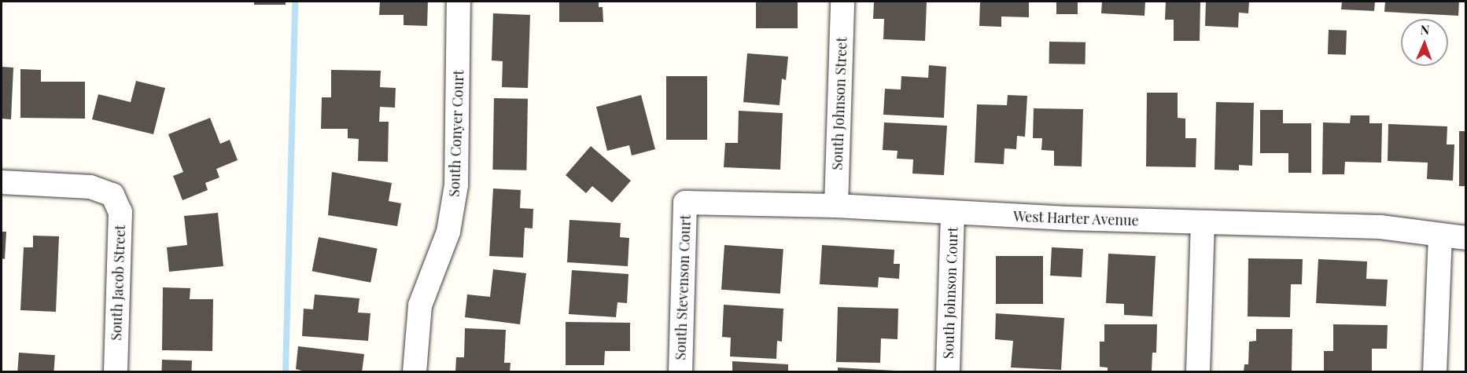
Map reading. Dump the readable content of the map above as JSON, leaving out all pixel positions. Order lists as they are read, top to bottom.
{
  "streets": {
    "street": [
      "South Johnson Street",
      "South Conyer Court",
      "West Harter Avenue",
      "South Jacob Street",
      "South Stevenson Court",
      "South Johnson Court"
    ]
  },
  "crossings": [
    ["South Johnson Street", "West Harter Avenue"],
    ["West Harter Avenue", "South Stevenson Court"],
    ["West Harter Avenue", "South Johnson Court"]
  ],
  "north": "top"
}
